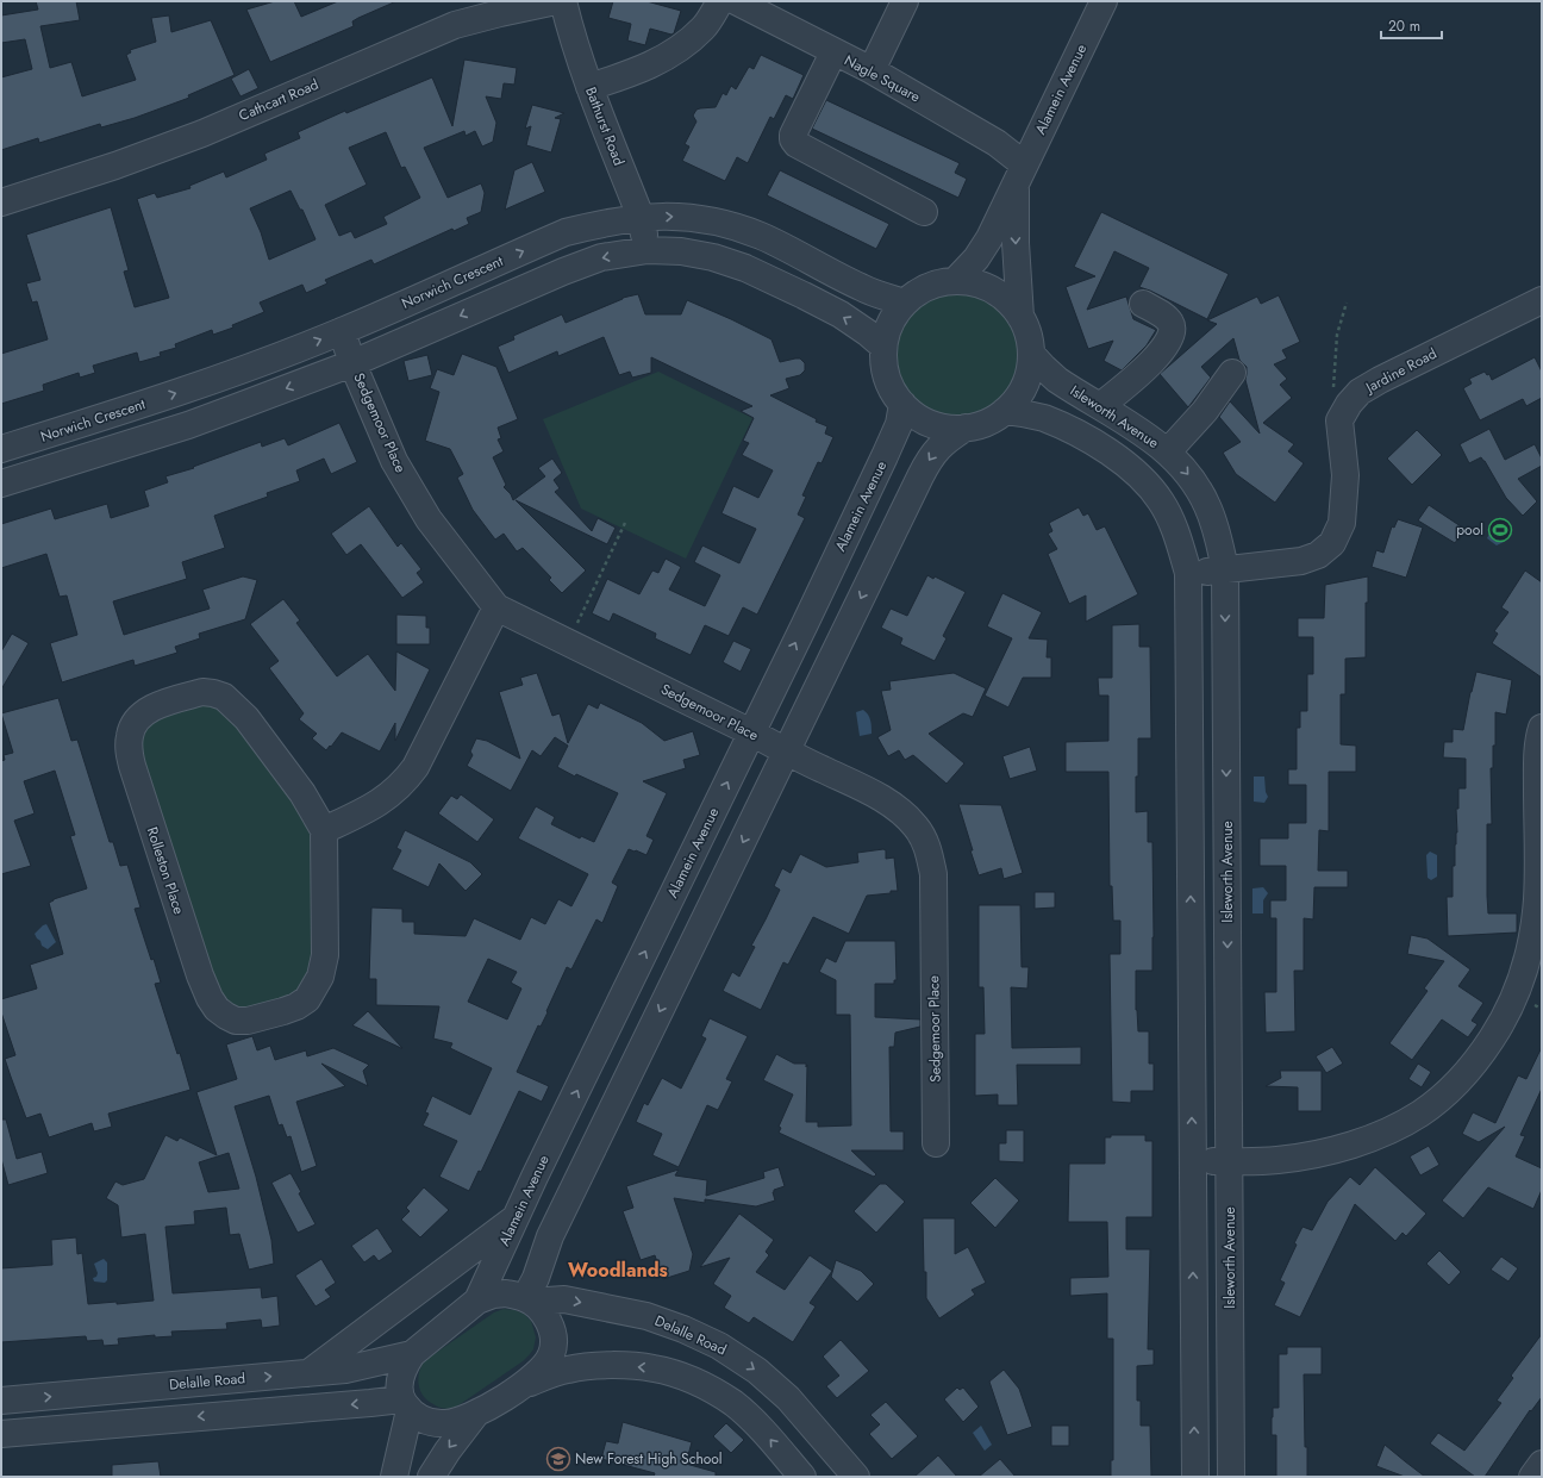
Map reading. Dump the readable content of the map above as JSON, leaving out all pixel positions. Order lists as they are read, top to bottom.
{
  "streets": {
    "street": [
      "Nagle Square",
      "Alamein Avenue",
      "Cathcart Road",
      "Bathurst Road",
      "Norwich Crescent",
      "Jardine Road",
      "Isleworth Avenue",
      "Sedgemoor Place",
      "Rolleston Place",
      "Delalle Road"
    ]
  },
  "crossings": [
    ["Nagle Square", "Alamein Avenue"],
    ["Alamein Avenue", "Norwich Crescent"],
    ["Alamein Avenue", "Isleworth Avenue"],
    ["Alamein Avenue", "Sedgemoor Place"],
    ["Alamein Avenue", "Delalle Road"],
    ["Bathurst Road", "Norwich Crescent"],
    ["Norwich Crescent", "Isleworth Avenue"],
    ["Norwich Crescent", "Sedgemoor Place"]
  ],
  "districts": ["Woodlands"],
  "places": {
    "sports": ["pool"],
    "school or university": ["New Forest High School"]
  },
  "scale_bar": "20 m"
}
